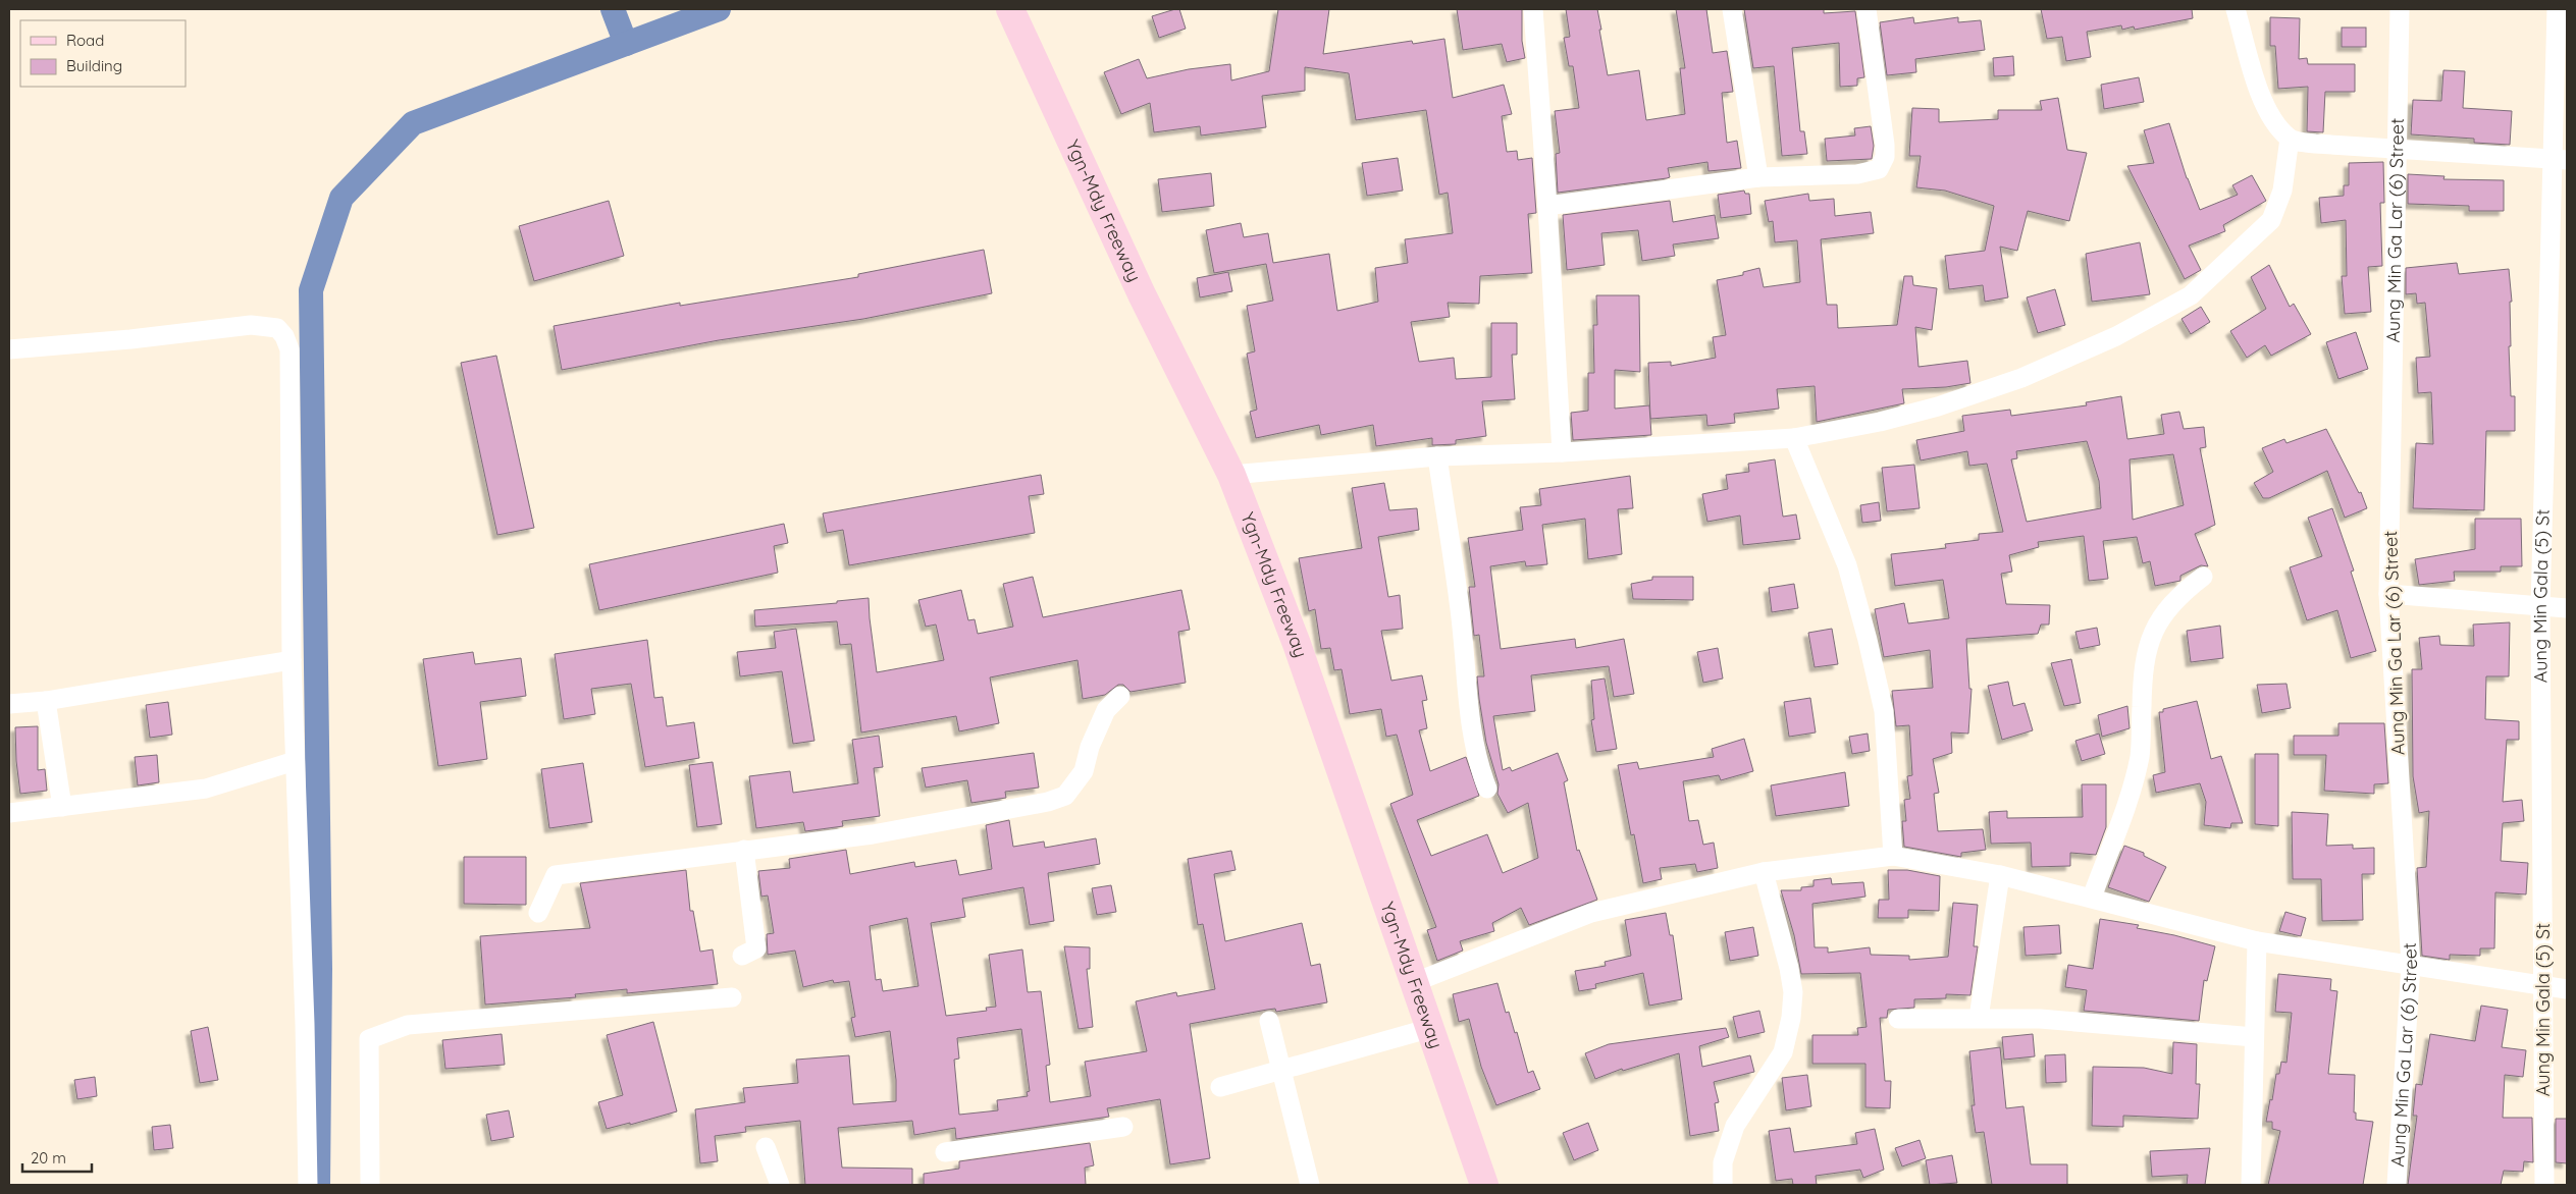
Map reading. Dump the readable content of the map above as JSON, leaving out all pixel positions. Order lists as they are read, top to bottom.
{
  "streets": {
    "main road": ["Ygn-Mdy Freeway"],
    "street": ["Aung Min Ga Lar (6) Street", "Aung Min Gala (5) St"]
  },
  "legend": ["Road", "Building"],
  "scale_bar": "20 m"
}
